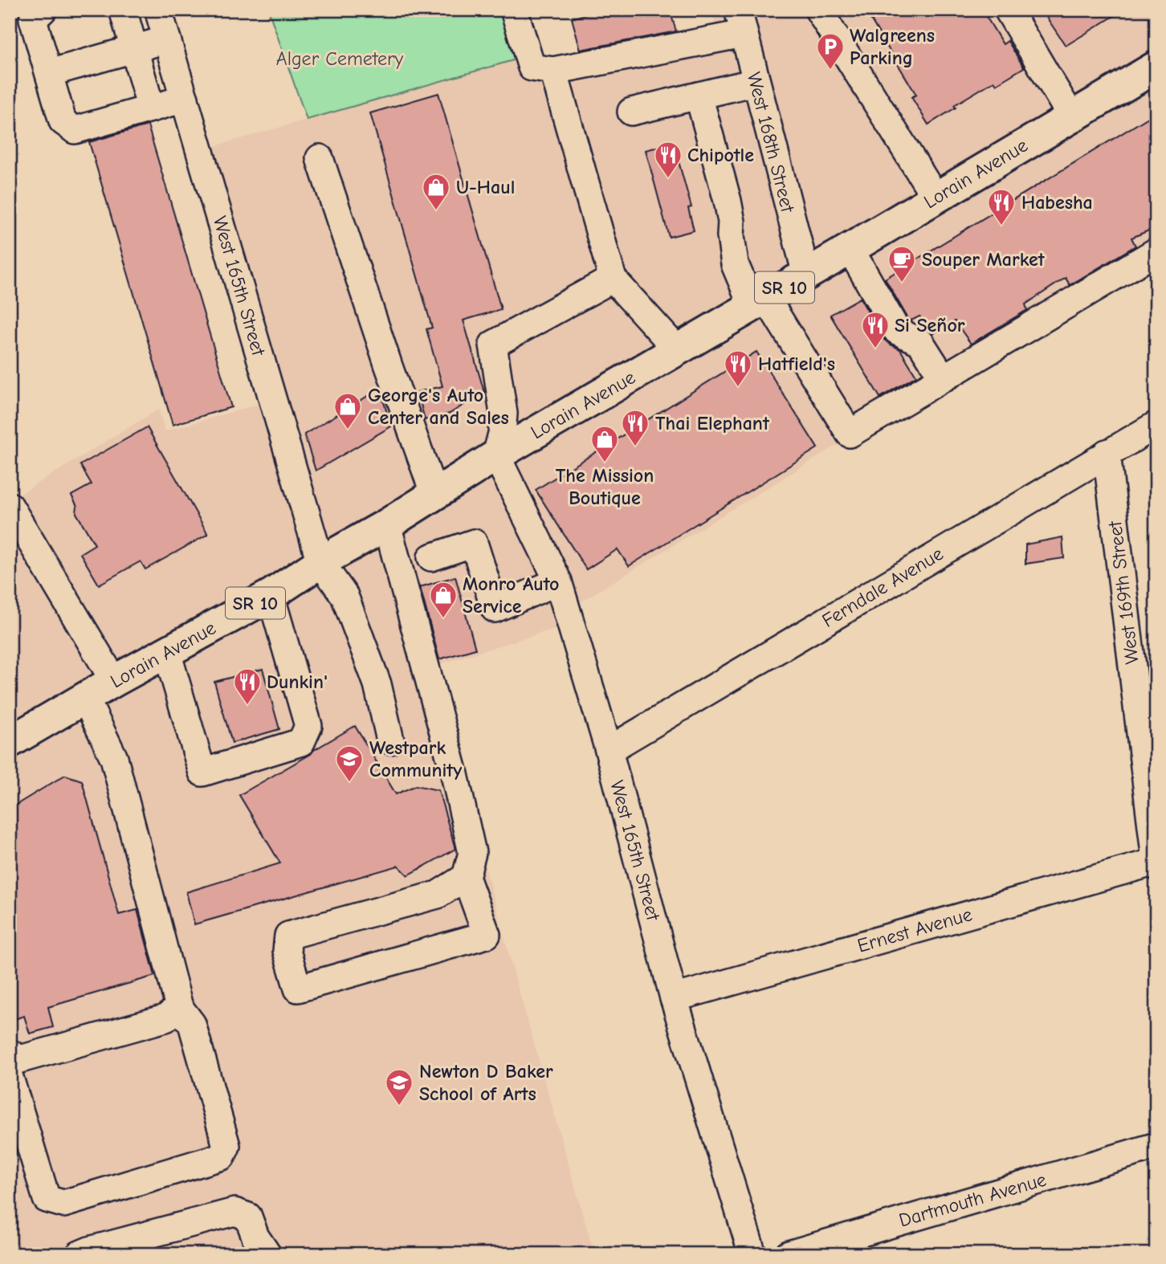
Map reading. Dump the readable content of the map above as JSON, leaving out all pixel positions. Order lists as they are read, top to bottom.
{
  "streets": {
    "main road": ["Lorain Avenue", "SR 10"],
    "street": [
      "West 168th Street",
      "West 165th Street",
      "Ferndale Avenue",
      "West 169th Street",
      "Ernest Avenue",
      "Dartmouth Avenue"
    ]
  },
  "crossings": [
    ["West 168th Street", "Lorain Avenue"],
    ["Lorain Avenue", "West 165th Street"],
    ["West 165th Street", "Ferndale Avenue"],
    ["West 165th Street", "Ernest Avenue"],
    ["Ferndale Avenue", "West 169th Street"],
    ["West 169th Street", "Ernest Avenue"]
  ],
  "parks": ["Alger Cemetery"],
  "places": {
    "parking": ["Walgreens Parking"],
    "restaurant": [
      "Chipotle",
      "Habesha",
      "Si Señor",
      "Hatfield's",
      "Thai Elephant",
      "Dunkin'"
    ],
    "shop": [
      "U-Haul",
      "George's Auto Center and Sales",
      "The Mission Boutique",
      "Monro Auto Service"
    ],
    "cafe": ["Souper Market"],
    "school or university": ["Westpark Community", "Newton D Baker School of Arts"]
  }
}
